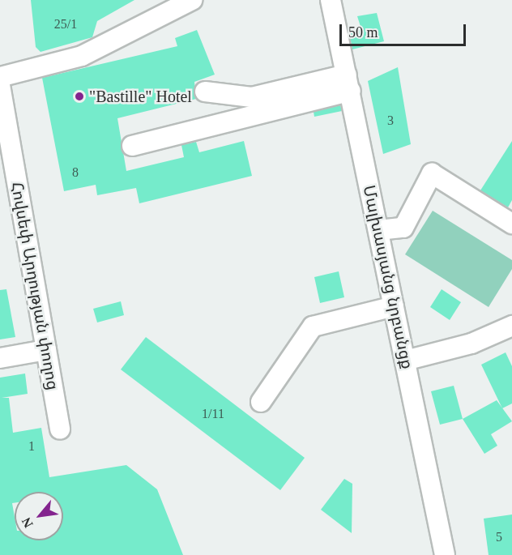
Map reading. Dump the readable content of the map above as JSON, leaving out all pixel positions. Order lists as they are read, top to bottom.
{
  "streets": {
    "street": ["Մալխասյանց նրբանցք", "Հովսեփ Արղության փողոց"]
  },
  "places": ["\"Bastille\" Hotel"],
  "house_numbers": [
    "25/1",
    "3",
    "8",
    "1/11",
    "1",
    "5"
  ],
  "scale_bar": "50 m",
  "north": "bottom left"
}
